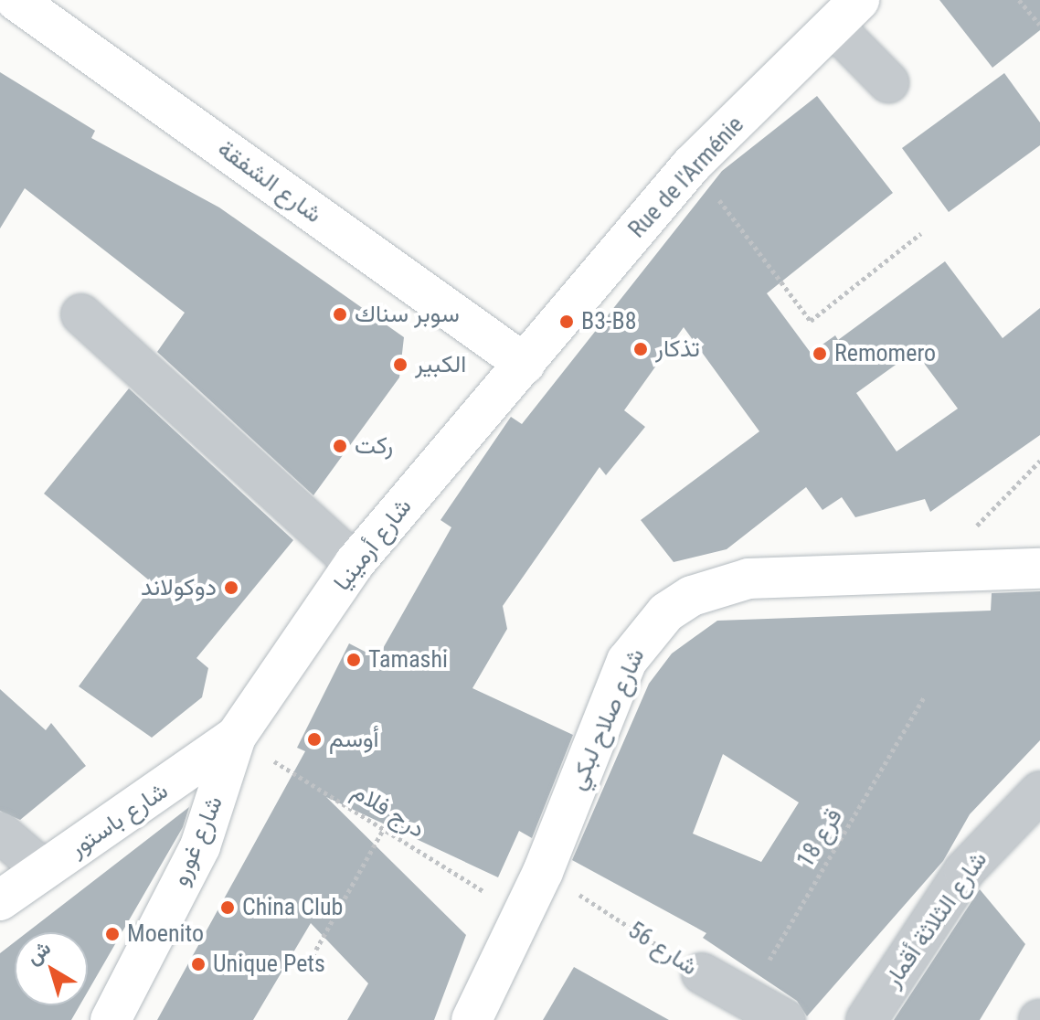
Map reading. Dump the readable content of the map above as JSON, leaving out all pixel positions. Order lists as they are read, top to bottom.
{
  "streets": {
    "street": [
      "Rue de l'Arménie",
      "شارع الشفقة",
      "شارع أرمينيا",
      "شارع صلاح لبكي",
      "شارع باستور",
      "شارع غورو",
      "شارع الثلاثة أقمار",
      "شارع 56"
    ],
    "path": ["درج فلام", "قرع 18"]
  },
  "crossings": [
    ["Rue de l'Arménie", "شارع الشفقة"],
    ["Rue de l'Arménie", "شارع أرمينيا"],
    ["شارع الشفقة", "شارع أرمينيا"],
    ["شارع أرمينيا", "درج فلام"],
    ["شارع أرمينيا", "شارع باستور"],
    ["شارع أرمينيا", "شارع غورو"],
    ["شارع صلاح لبكي", "درج فلام"],
    ["شارع صلاح لبكي", "شارع 56"],
    ["درج فلام", "شارع باستور"],
    ["درج فلام", "شارع غورو"],
    ["شارع باستور", "شارع غورو"],
    ["قرع 18", "شارع 56"]
  ],
  "places": [
    "سوبر سناك",
    "B3-B8",
    "تذكار",
    "Remomero",
    "الكبير",
    "ركت",
    "دوكولاند",
    "Tamashi",
    "أوسم",
    "China Club",
    "Moenito",
    "Unique Pets"
  ],
  "north": "top left"
}
